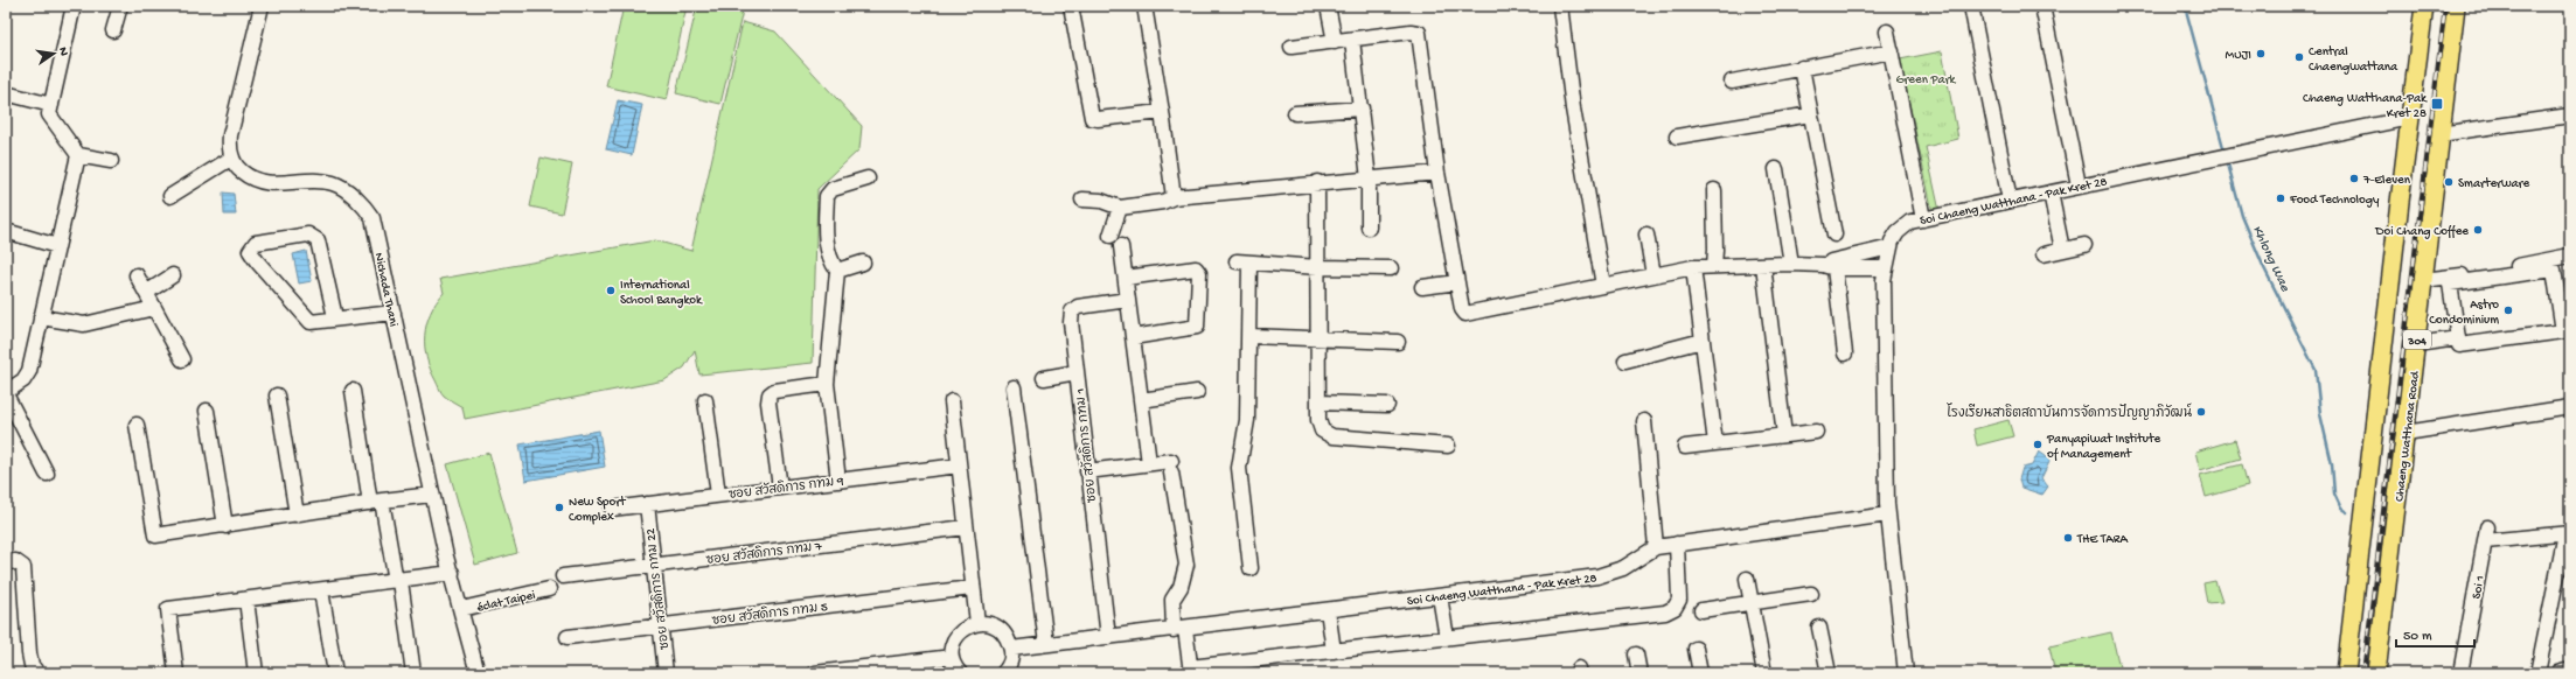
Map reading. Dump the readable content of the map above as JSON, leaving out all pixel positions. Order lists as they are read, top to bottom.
{
  "streets": {
    "main road": ["304", "Chaeng Watthana Road"],
    "street": [
      "Soi Chaeng Watthana - Pak Kret 28",
      "Nichada Thani",
      "ซอย สวัสดิการ กทม 1",
      "ซอย สวัสดิการ กทม 9",
      "ซอย สวัสดิการ กทม 7",
      "Soi 1",
      "ซอย สวัสดิการ กทม 22",
      "éclat Taipei",
      "ซอย สวัสดิการ กทม 5"
    ]
  },
  "crossings": [
    ["Soi Chaeng Watthana - Pak Kret 28", "304"],
    ["Soi Chaeng Watthana - Pak Kret 28", "ซอย สวัสดิการ กทม 1"],
    ["Nichada Thani", "éclat Taipei"],
    ["ซอย สวัสดิการ กทม 9", "ซอย สวัสดิการ กทม 22"],
    ["ซอย สวัสดิการ กทม 7", "ซอย สวัสดิการ กทม 22"],
    ["ซอย สวัสดิการ กทม 22", "ซอย สวัสดิการ กทม 5"]
  ],
  "water": ["Khlong Wae"],
  "parks": ["Green Park"],
  "places": {
    "other": [
      "MUJI",
      "Central Chaengwattana",
      "7-Eleven",
      "Smarterware",
      "Food Technology",
      "Doi Chang Coffee",
      "International School Bangkok",
      "Astro Condominium",
      "โรงเรียนสาธิตสถาบันการจัดการปัญญาภิวัฒน์",
      "Panyapiwat Institute of Management",
      "New Sport Complex",
      "THE TARA"
    ],
    "transit": ["Chaeng Watthana-Pak Kret 28"]
  },
  "scale_bar": "50 m",
  "north": "right"
}
